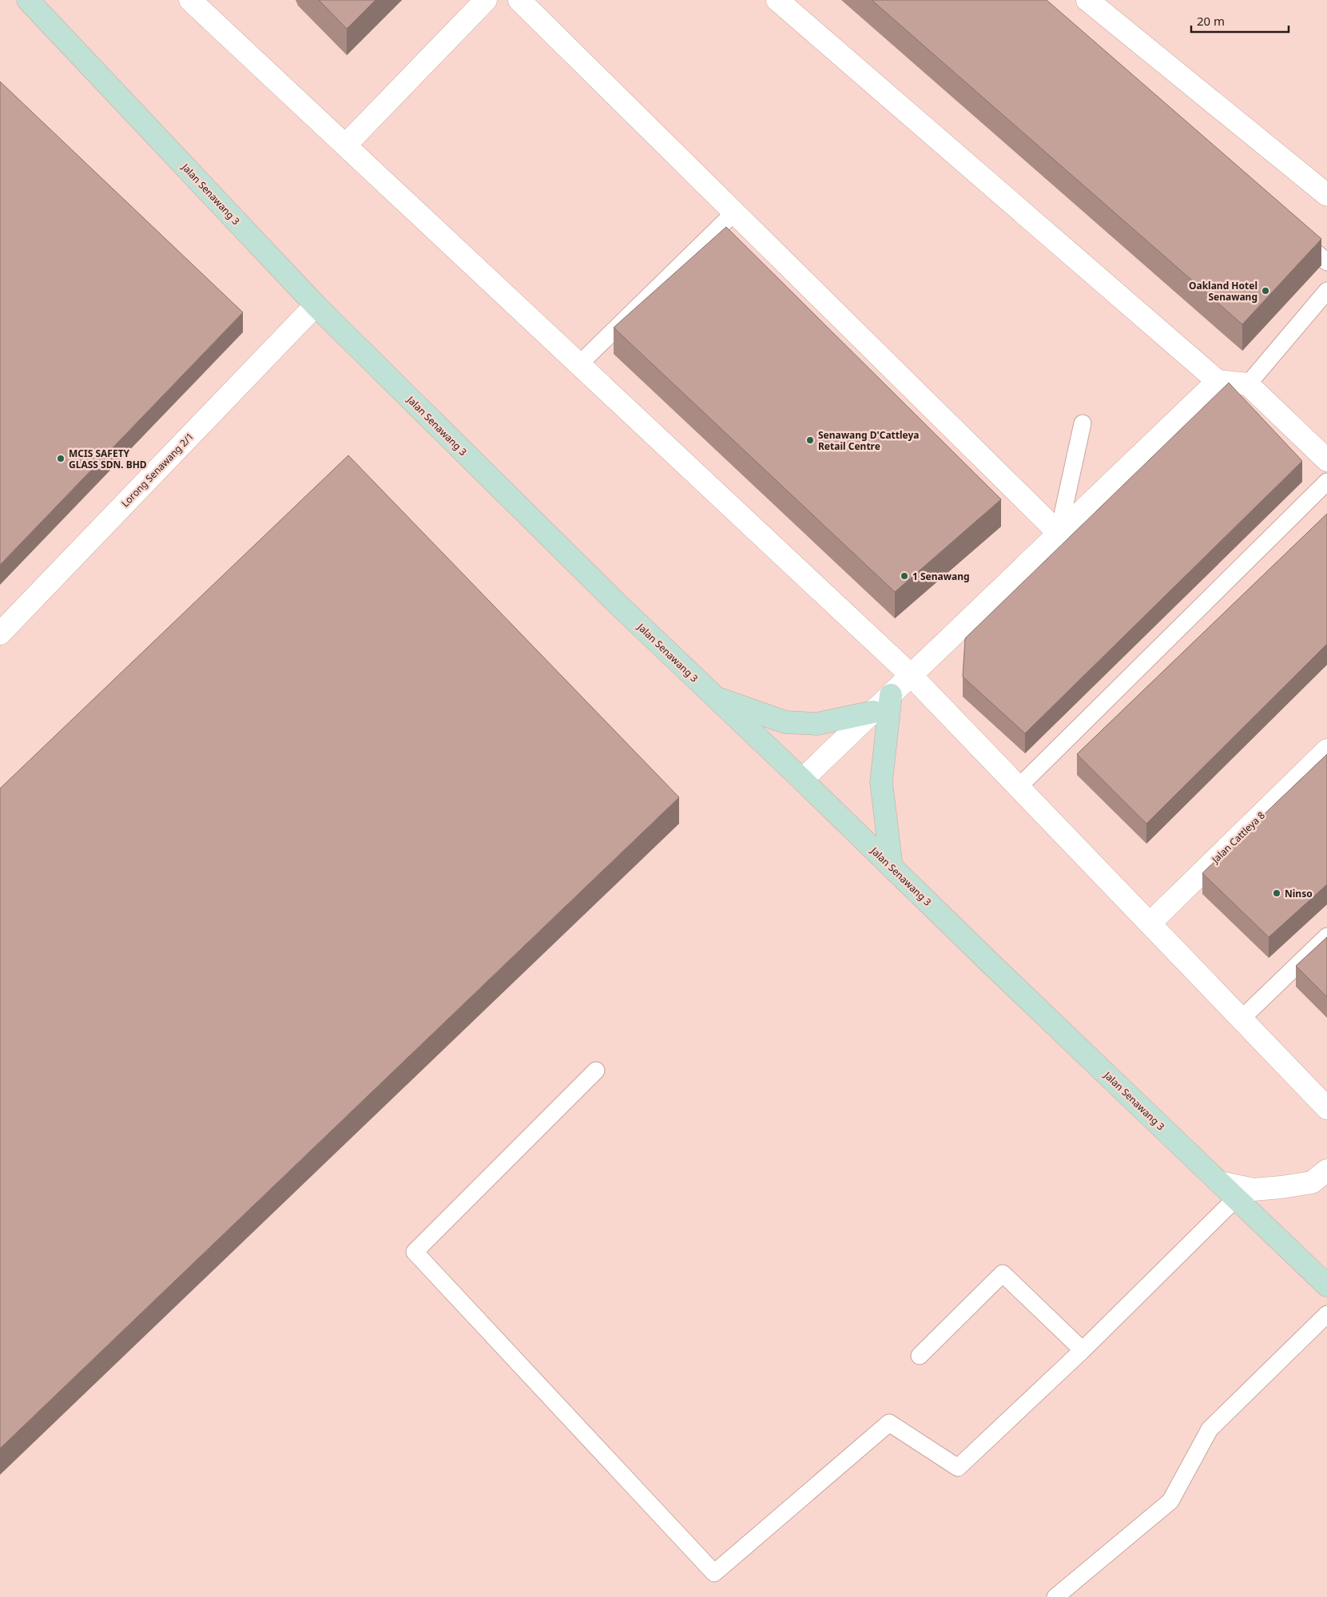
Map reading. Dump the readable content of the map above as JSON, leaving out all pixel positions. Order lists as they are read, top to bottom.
{
  "streets": {
    "street": ["Jalan Senawang 3", "Lorong Senawang 2/1", "Jalan Cattleya 8"]
  },
  "crossings": [
    ["Jalan Senawang 3", "Lorong Senawang 2/1"]
  ],
  "places": [
    "Oakland Hotel Senawang",
    "Senawang D'Cattleya Retail Centre",
    "MCIS SAFETY GLASS SDN. BHD",
    "1 Senawang",
    "Ninso"
  ],
  "scale_bar": "20 m"
}
